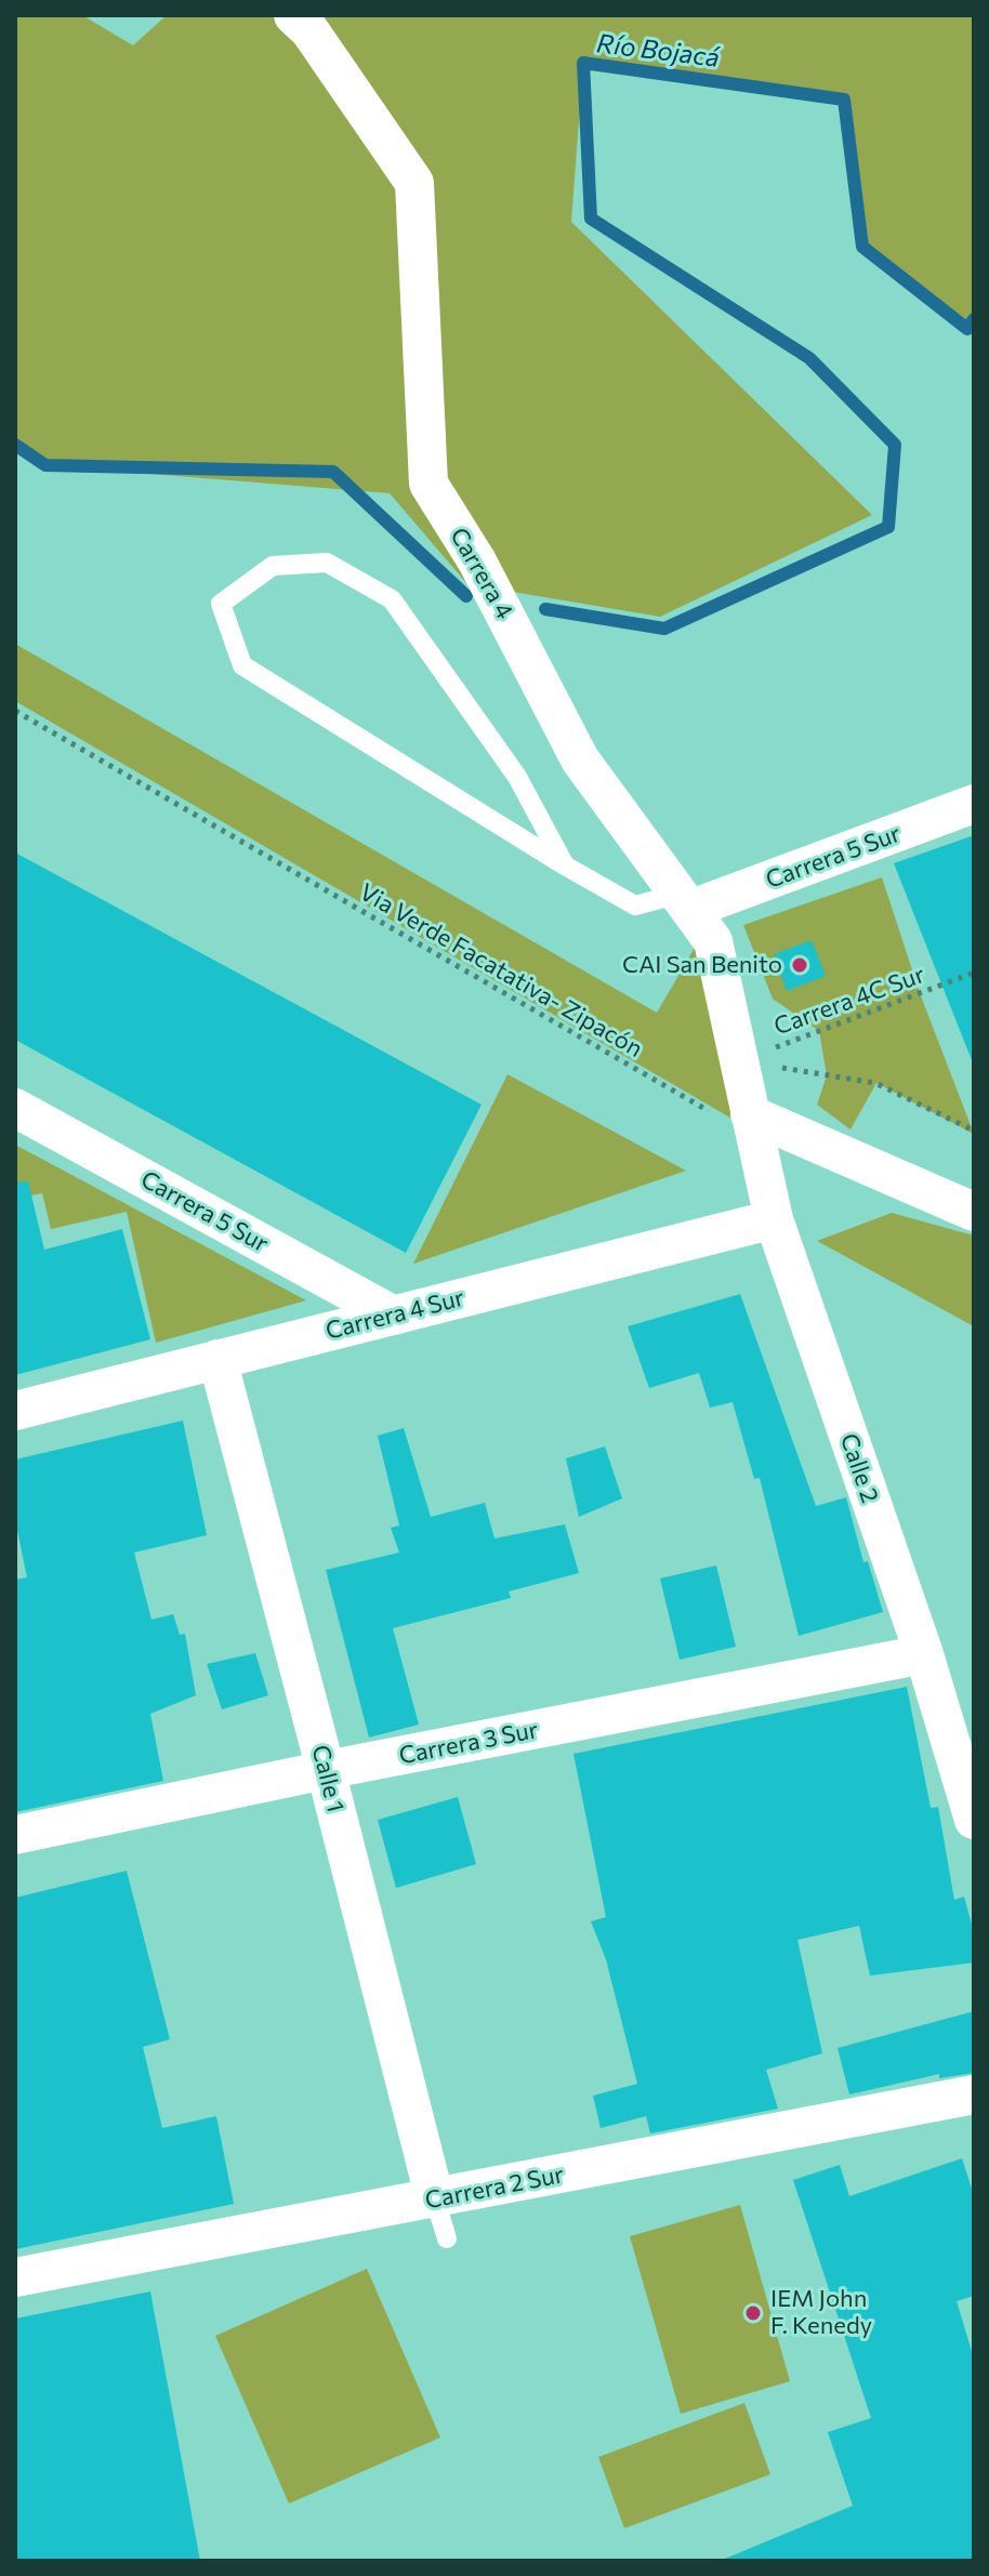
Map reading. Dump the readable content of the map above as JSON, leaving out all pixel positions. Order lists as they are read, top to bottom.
{
  "streets": {
    "street": [
      "Carrera 4",
      "Carrera 5 Sur",
      "Carrera 4 Sur",
      "Calle 2",
      "Carrera 3 Sur",
      "Calle 1",
      "Carrera 2 Sur"
    ],
    "path": ["Via Verde Facatativa- Zipacón", "Carrera 4C Sur"]
  },
  "crossings": [
    ["Carrera 4", "Carrera 5 Sur"],
    ["Carrera 4", "Via Verde Facatativa- Zipacón"],
    ["Carrera 4", "Carrera 4C Sur"],
    ["Carrera 4", "Calle 2"],
    ["Carrera 5 Sur", "Carrera 4 Sur"],
    ["Via Verde Facatativa- Zipacón", "Calle 2"],
    ["Carrera 4 Sur", "Calle 2"],
    ["Carrera 4 Sur", "Calle 1"],
    ["Calle 2", "Carrera 3 Sur"],
    ["Carrera 3 Sur", "Calle 1"],
    ["Calle 1", "Carrera 2 Sur"]
  ],
  "water": ["Río Bojacá"],
  "places": ["CAI San Benito", "IEM John F. Kenedy"]
}
